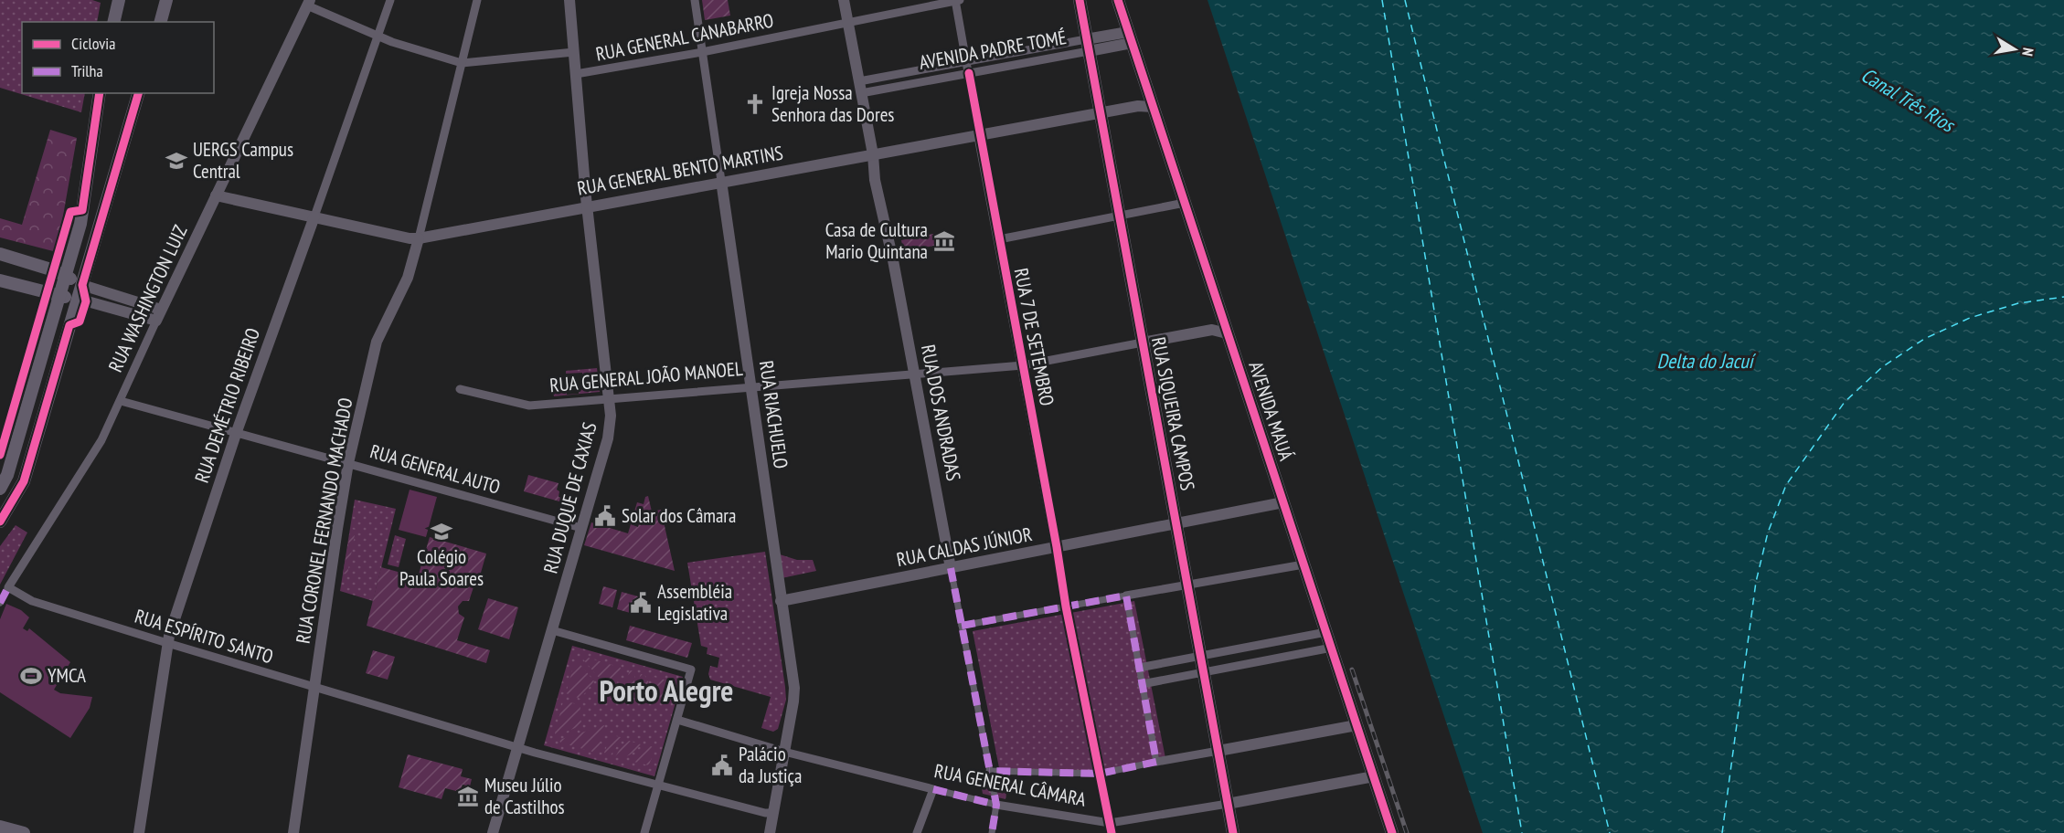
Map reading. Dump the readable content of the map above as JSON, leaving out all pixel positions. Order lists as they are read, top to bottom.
{
  "streets": {
    "main road": ["AVENIDA MAUÁ", "RUA SIQUEIRA CAMPOS"],
    "street": [
      "RUA GENERAL CANABARRO",
      "AVENIDA PADRE TOMÉ",
      "RUA GENERAL BENTO MARTINS",
      "RUA WASHINGTON LUIZ",
      "RUA 7 DE SETEMBRO",
      "RUA GENERAL JOÃO MANOEL",
      "RUA DEMÉTRIO RIBEIRO",
      "RUA DOS ANDRADAS",
      "RUA RIACHUELO",
      "RUA GENERAL AUTO",
      "RUA DUQUE DE CAXIAS",
      "RUA CORONEL FERNANDO MACHADO",
      "RUA CALDAS JÚNIOR",
      "RUA ESPÍRITO SANTO",
      "RUA GENERAL CÂMARA"
    ]
  },
  "crossings": [
    ["RUA GENERAL CANABARRO", "RUA 7 DE SETEMBRO"],
    ["RUA GENERAL CANABARRO", "RUA DOS ANDRADAS"],
    ["RUA GENERAL CANABARRO", "RUA RIACHUELO"],
    ["RUA GENERAL CANABARRO", "RUA DUQUE DE CAXIAS"],
    ["AVENIDA PADRE TOMÉ", "RUA 7 DE SETEMBRO"],
    ["AVENIDA PADRE TOMÉ", "AVENIDA MAUÁ"],
    ["AVENIDA PADRE TOMÉ", "RUA DOS ANDRADAS"],
    ["AVENIDA PADRE TOMÉ", "RUA SIQUEIRA CAMPOS"],
    ["RUA GENERAL BENTO MARTINS", "RUA WASHINGTON LUIZ"],
    ["RUA GENERAL BENTO MARTINS", "RUA 7 DE SETEMBRO"],
    ["RUA GENERAL BENTO MARTINS", "RUA DEMÉTRIO RIBEIRO"],
    ["RUA GENERAL BENTO MARTINS", "AVENIDA MAUÁ"],
    ["RUA GENERAL BENTO MARTINS", "RUA DOS ANDRADAS"],
    ["RUA GENERAL BENTO MARTINS", "RUA SIQUEIRA CAMPOS"],
    ["RUA GENERAL BENTO MARTINS", "RUA RIACHUELO"],
    ["RUA GENERAL BENTO MARTINS", "RUA DUQUE DE CAXIAS"],
    ["RUA GENERAL BENTO MARTINS", "RUA CORONEL FERNANDO MACHADO"],
    ["RUA WASHINGTON LUIZ", "RUA GENERAL AUTO"],
    ["RUA WASHINGTON LUIZ", "RUA ESPÍRITO SANTO"],
    ["RUA 7 DE SETEMBRO", "RUA GENERAL JOÃO MANOEL"],
    ["RUA 7 DE SETEMBRO", "RUA CALDAS JÚNIOR"],
    ["RUA GENERAL JOÃO MANOEL", "AVENIDA MAUÁ"],
    ["RUA GENERAL JOÃO MANOEL", "RUA DOS ANDRADAS"],
    ["RUA GENERAL JOÃO MANOEL", "RUA SIQUEIRA CAMPOS"],
    ["RUA GENERAL JOÃO MANOEL", "RUA RIACHUELO"],
    ["RUA GENERAL JOÃO MANOEL", "RUA DUQUE DE CAXIAS"],
    ["RUA DEMÉTRIO RIBEIRO", "RUA GENERAL AUTO"],
    ["RUA DEMÉTRIO RIBEIRO", "RUA ESPÍRITO SANTO"],
    ["AVENIDA MAUÁ", "RUA CALDAS JÚNIOR"],
    ["AVENIDA MAUÁ", "RUA GENERAL CÂMARA"],
    ["RUA DOS ANDRADAS", "RUA CALDAS JÚNIOR"],
    ["RUA DOS ANDRADAS", "RUA GENERAL CÂMARA"],
    ["RUA SIQUEIRA CAMPOS", "RUA CALDAS JÚNIOR"],
    ["RUA SIQUEIRA CAMPOS", "RUA GENERAL CÂMARA"],
    ["RUA RIACHUELO", "RUA CALDAS JÚNIOR"],
    ["RUA RIACHUELO", "RUA ESPÍRITO SANTO"],
    ["RUA RIACHUELO", "RUA GENERAL CÂMARA"],
    ["RUA GENERAL AUTO", "RUA DUQUE DE CAXIAS"],
    ["RUA GENERAL AUTO", "RUA CORONEL FERNANDO MACHADO"],
    ["RUA DUQUE DE CAXIAS", "RUA ESPÍRITO SANTO"],
    ["RUA CORONEL FERNANDO MACHADO", "RUA ESPÍRITO SANTO"]
  ],
  "districts": ["Porto Alegre"],
  "water": ["Canal Três Rios", "Delta do Jacuí"],
  "places": {
    "church": ["Igreja Nossa Senhora das Dores"],
    "school or university": ["UERGS Campus Central", "Colégio Paula Soares"],
    "museum": ["Casa de Cultura Mario Quintana", "Museu Júlio de Castilhos"],
    "public building": ["Solar dos Câmara", "Assembléia Legislativa", "Palácio da Justiça"],
    "sports": ["YMCA"]
  },
  "legend": ["Ciclovia", "Trilha"],
  "north": "right"
}
